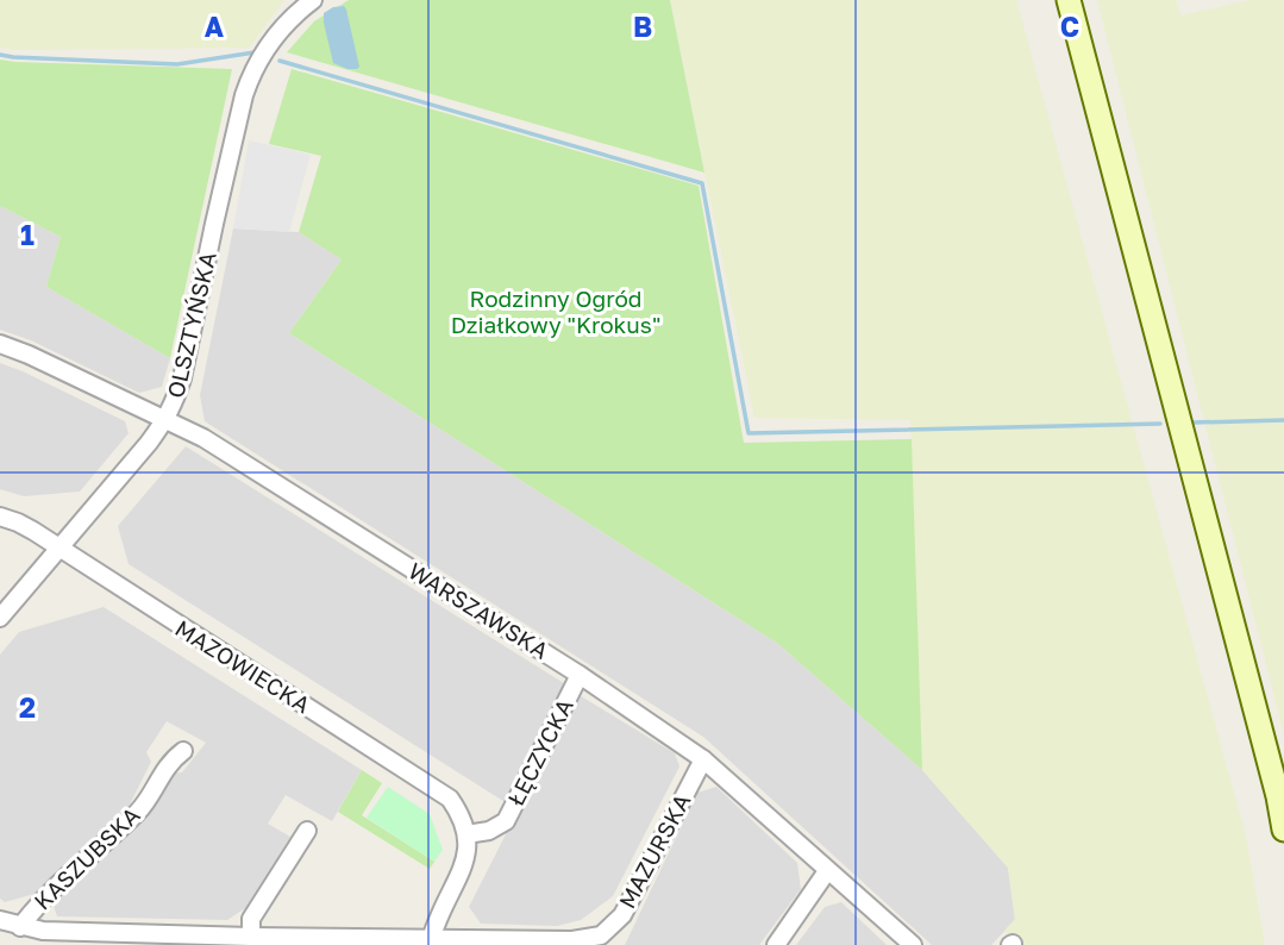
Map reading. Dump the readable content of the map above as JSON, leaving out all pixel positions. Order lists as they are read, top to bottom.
{
  "streets": {
    "street": [
      "OLSZTYŃSKA",
      "WARSZAWSKA",
      "MAZOWIECKA",
      "ŁĘCZYCKA",
      "MAZURSKA",
      "KASZUBSKA"
    ]
  },
  "crossings": [
    ["OLSZTYŃSKA", "WARSZAWSKA"],
    ["OLSZTYŃSKA", "MAZOWIECKA"],
    ["WARSZAWSKA", "ŁĘCZYCKA"],
    ["WARSZAWSKA", "MAZURSKA"],
    ["MAZOWIECKA", "ŁĘCZYCKA"],
    ["MAZURSKA", "KASZUBSKA"]
  ],
  "parks": ["Rodzinny Ogród Działkowy \"Krokus\""],
  "grid": {
    "columns": ["A", "B", "C"],
    "rows": ["1", "2"]
  }
}
